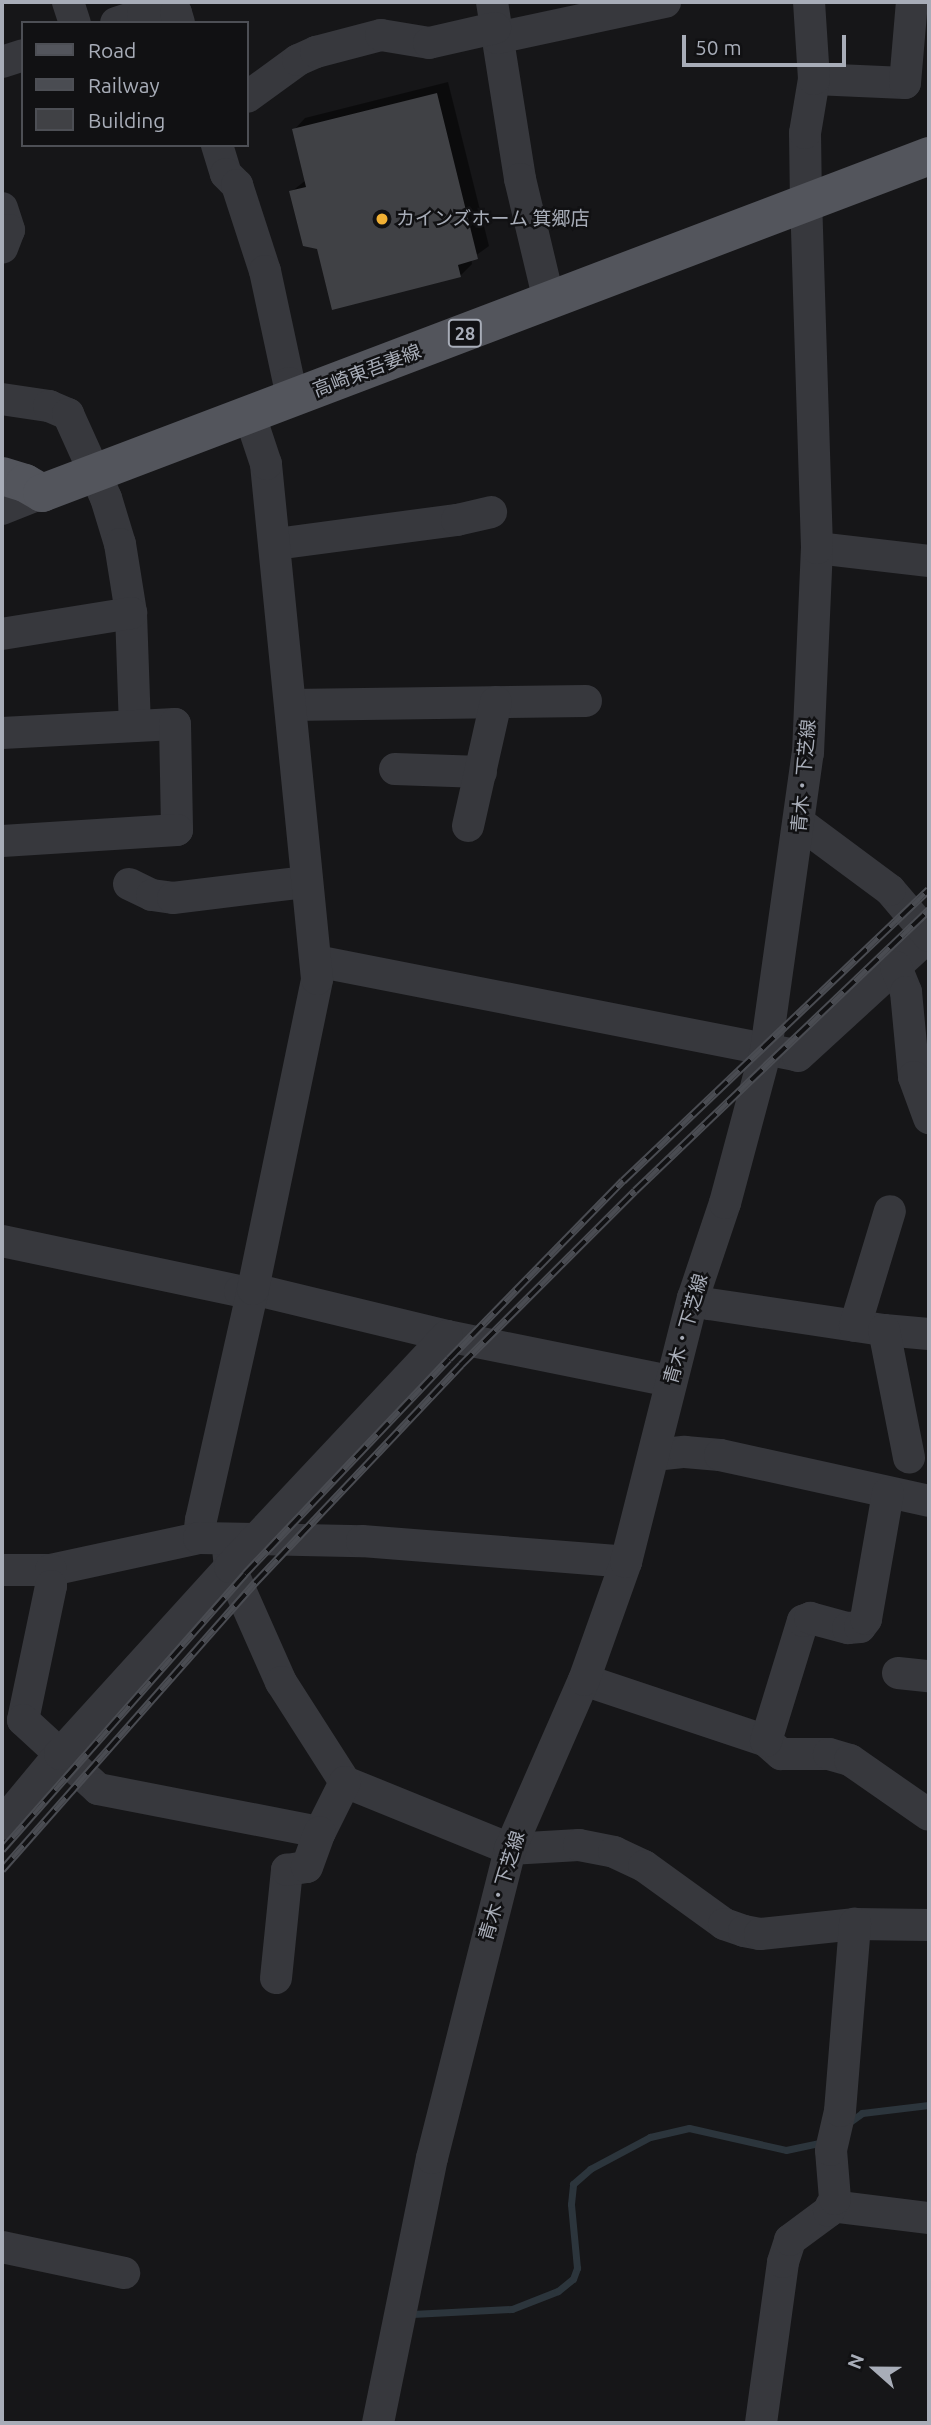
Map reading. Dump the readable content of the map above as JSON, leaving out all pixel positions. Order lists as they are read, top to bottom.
{
  "streets": {
    "main road": ["28", "高崎東吾妻線"],
    "street": ["青木・下芝線"]
  },
  "crossings": [
    ["高崎東吾妻線", "青木・下芝線"]
  ],
  "places": ["カインズホーム 箕郷店"],
  "legend": ["Road", "Railway", "Building"],
  "scale_bar": "50 m",
  "north": "left"
}
